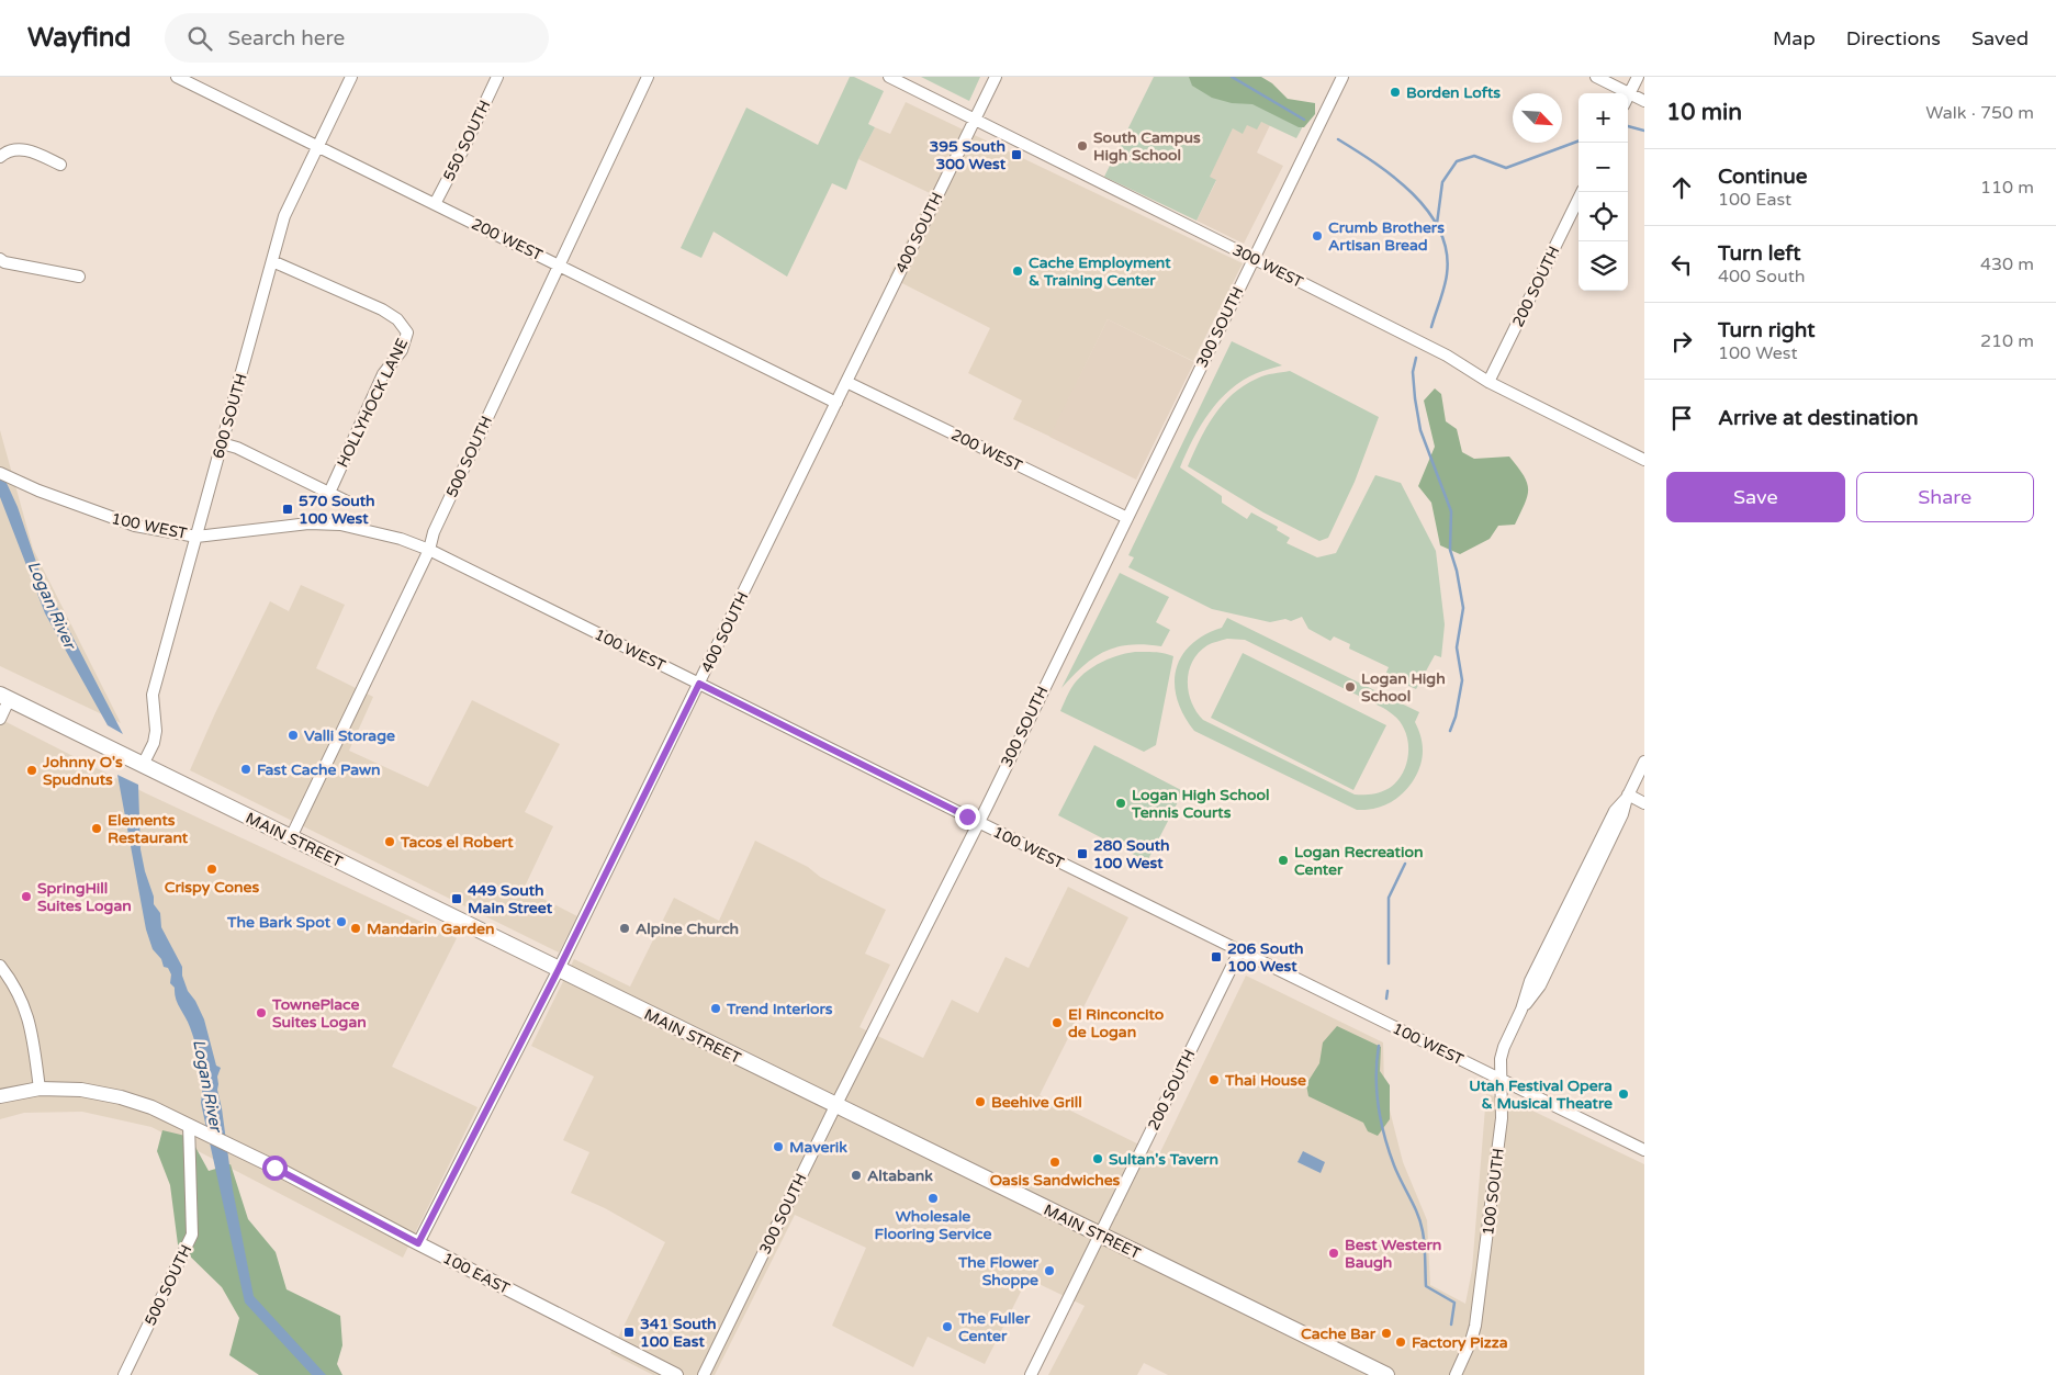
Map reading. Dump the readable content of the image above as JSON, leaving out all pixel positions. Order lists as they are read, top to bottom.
{
  "streets": {
    "highway": ["MAIN STREET"],
    "main road": ["100 EAST"],
    "street": [
      "550 SOUTH",
      "400 SOUTH",
      "200 WEST",
      "300 WEST",
      "200 SOUTH",
      "300 SOUTH",
      "HOLLYHOCK LANE",
      "600 SOUTH",
      "500 SOUTH",
      "100 WEST",
      "100 SOUTH"
    ]
  },
  "crossings": [
    ["550 SOUTH", "200 WEST"],
    ["400 SOUTH", "200 WEST"],
    ["400 SOUTH", "300 WEST"],
    ["400 SOUTH", "100 WEST"],
    ["400 SOUTH", "MAIN STREET"],
    ["400 SOUTH", "100 EAST"],
    ["200 WEST", "300 SOUTH"],
    ["200 WEST", "600 SOUTH"],
    ["200 WEST", "500 SOUTH"],
    ["300 WEST", "200 SOUTH"],
    ["300 WEST", "300 SOUTH"],
    ["200 SOUTH", "100 WEST"],
    ["200 SOUTH", "MAIN STREET"],
    ["300 SOUTH", "100 WEST"],
    ["300 SOUTH", "MAIN STREET"],
    ["HOLLYHOCK LANE", "600 SOUTH"],
    ["600 SOUTH", "100 WEST"],
    ["600 SOUTH", "MAIN STREET"],
    ["500 SOUTH", "100 WEST"],
    ["500 SOUTH", "MAIN STREET"],
    ["500 SOUTH", "100 EAST"],
    ["100 WEST", "100 SOUTH"]
  ],
  "water": ["Logan River"],
  "places": {
    "other": [
      "Borden Lofts",
      "South Campus High School",
      "Crumb Brothers Artisan Bread",
      "Cache Employment & Training Center",
      "Logan High School",
      "Valli Storage",
      "Fast Cache Pawn",
      "Johnny O's Spudnuts",
      "Logan High School Tennis Courts",
      "Elements Restaurant",
      "Tacos el Robert",
      "Logan Recreation Center",
      "Crispy Cones",
      "SpringHill Suites Logan",
      "The Bark Spot",
      "Mandarin Garden",
      "Alpine Church",
      "Trend Interiors",
      "TownePlace Suites Logan",
      "El Rinconcito de Logan",
      "Thai House",
      "Utah Festival Opera & Musical Theatre",
      "Beehive Grill",
      "Maverik",
      "Sultan's Tavern",
      "Oasis Sandwiches",
      "Altabank",
      "Wholesale Flooring Service",
      "Best Western Baugh",
      "The Flower Shoppe",
      "The Fuller Center",
      "Cache Bar",
      "Factory Pizza"
    ],
    "transit": [
      "395 South 300 West",
      "570 South 100 West",
      "280 South 100 West",
      "449 South Main Street",
      "206 South 100 West",
      "341 South 100 East"
    ]
  },
  "north": "bottom right",
  "page": {
    "header": "Wayfind",
    "search": "Search here",
    "nav": ["Map", "Directions", "Saved"],
    "heading": ["10 min", "Walk · 750 m"],
    "map_buttons": ["+", "−"],
    "list": [
      ["Continue", "100 East", "110 m"],
      ["Turn left", "400 South", "430 m"],
      ["Turn right", "100 West", "210 m"],
      "Arrive at destination"
    ],
    "buttons": ["Save", "Share"]
  }
}
